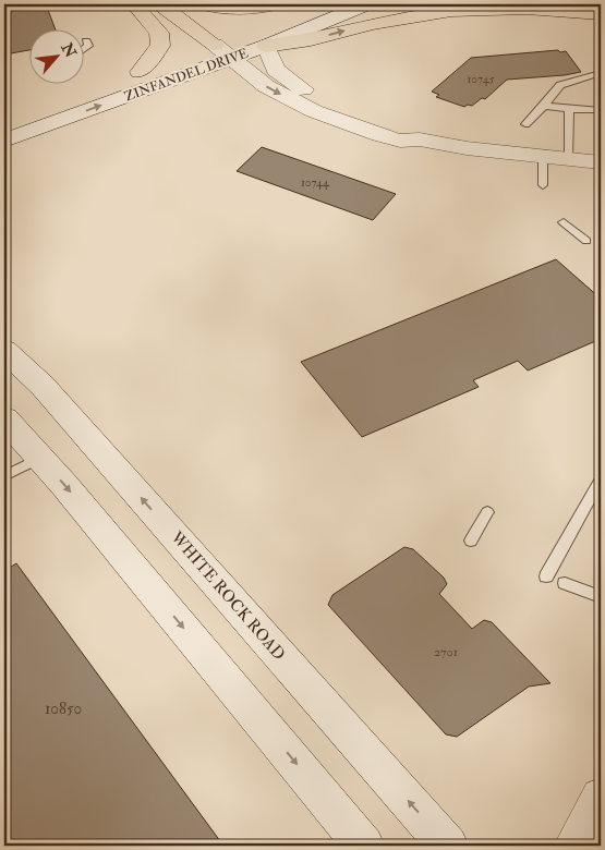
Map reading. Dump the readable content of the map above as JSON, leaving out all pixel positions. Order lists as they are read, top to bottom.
{
  "streets": {
    "main road": ["ZINFANDEL DRIVE", "WHITE ROCK ROAD"]
  },
  "house_numbers": [
    "10745",
    "10744",
    "2701",
    "10850"
  ],
  "north": "top right"
}
